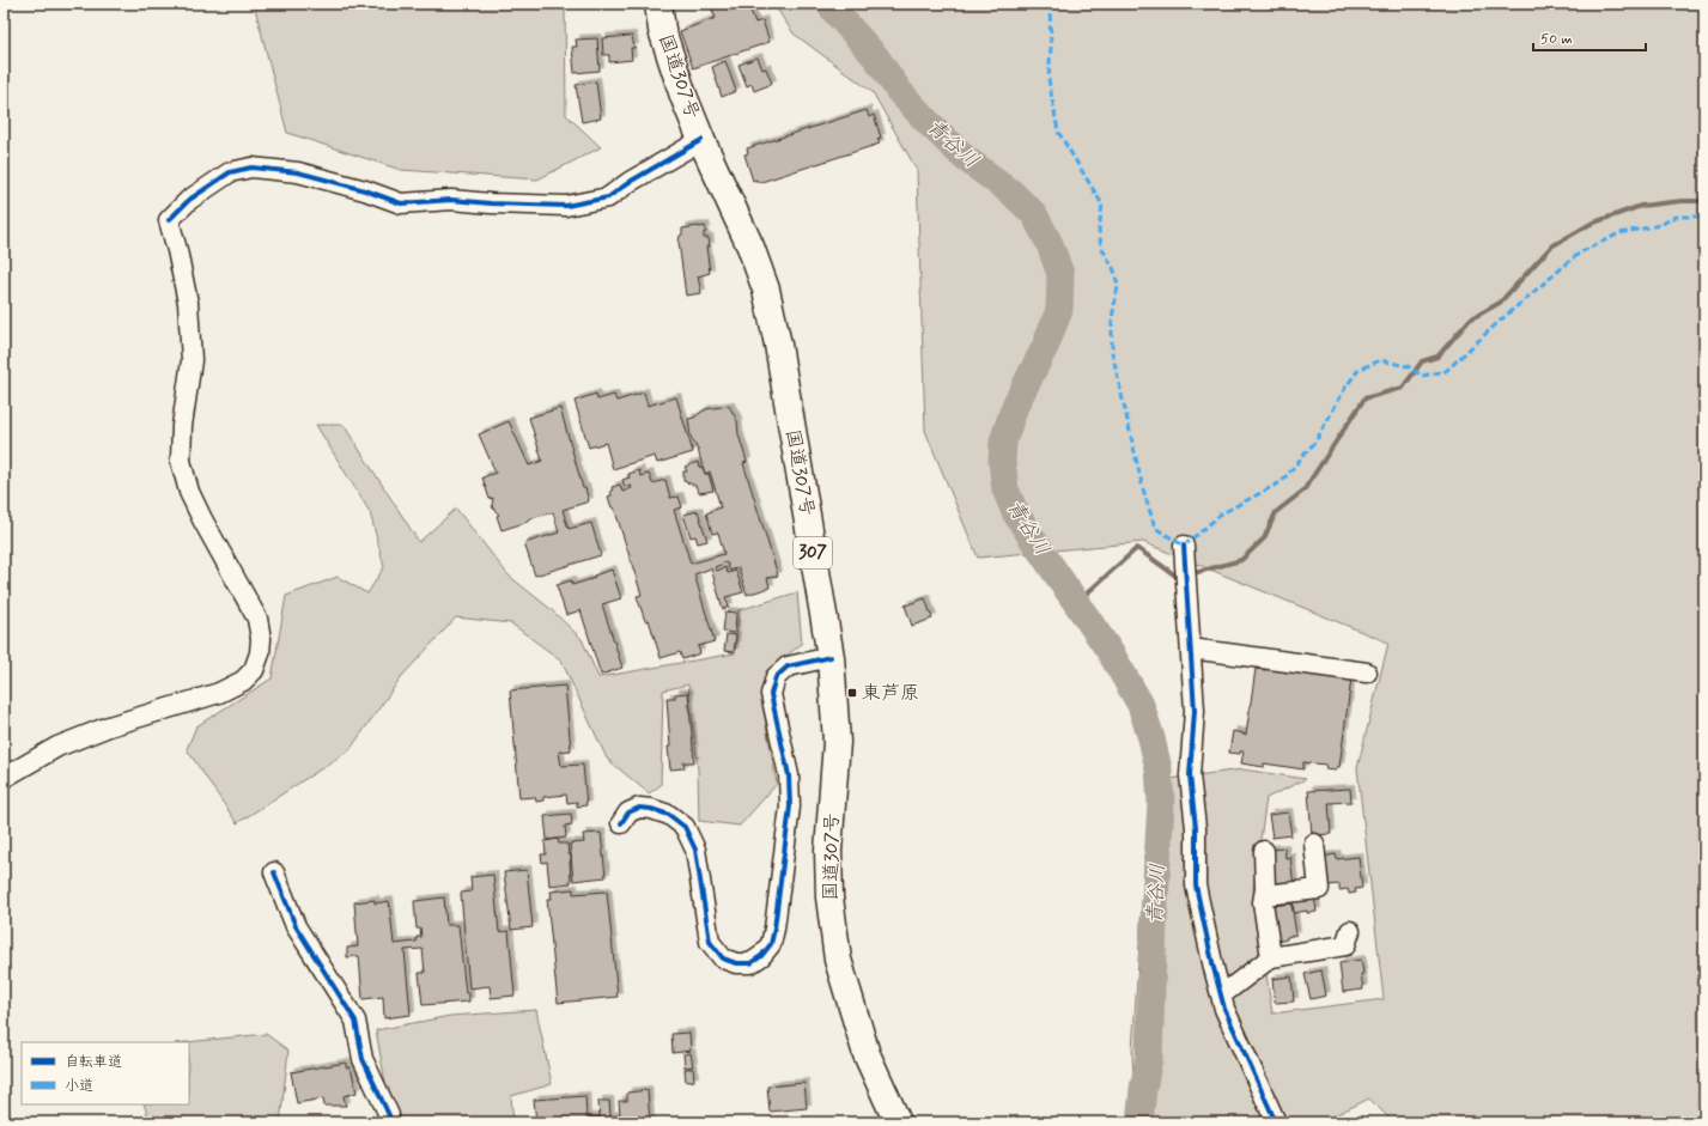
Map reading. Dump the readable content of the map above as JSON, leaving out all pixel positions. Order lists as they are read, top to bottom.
{
  "streets": {
    "highway": ["国道307号", "307"]
  },
  "water": ["青谷川"],
  "places": {
    "transit": ["東芦原"]
  },
  "legend": ["自転車道", "小道"],
  "scale_bar": "50 m"
}
